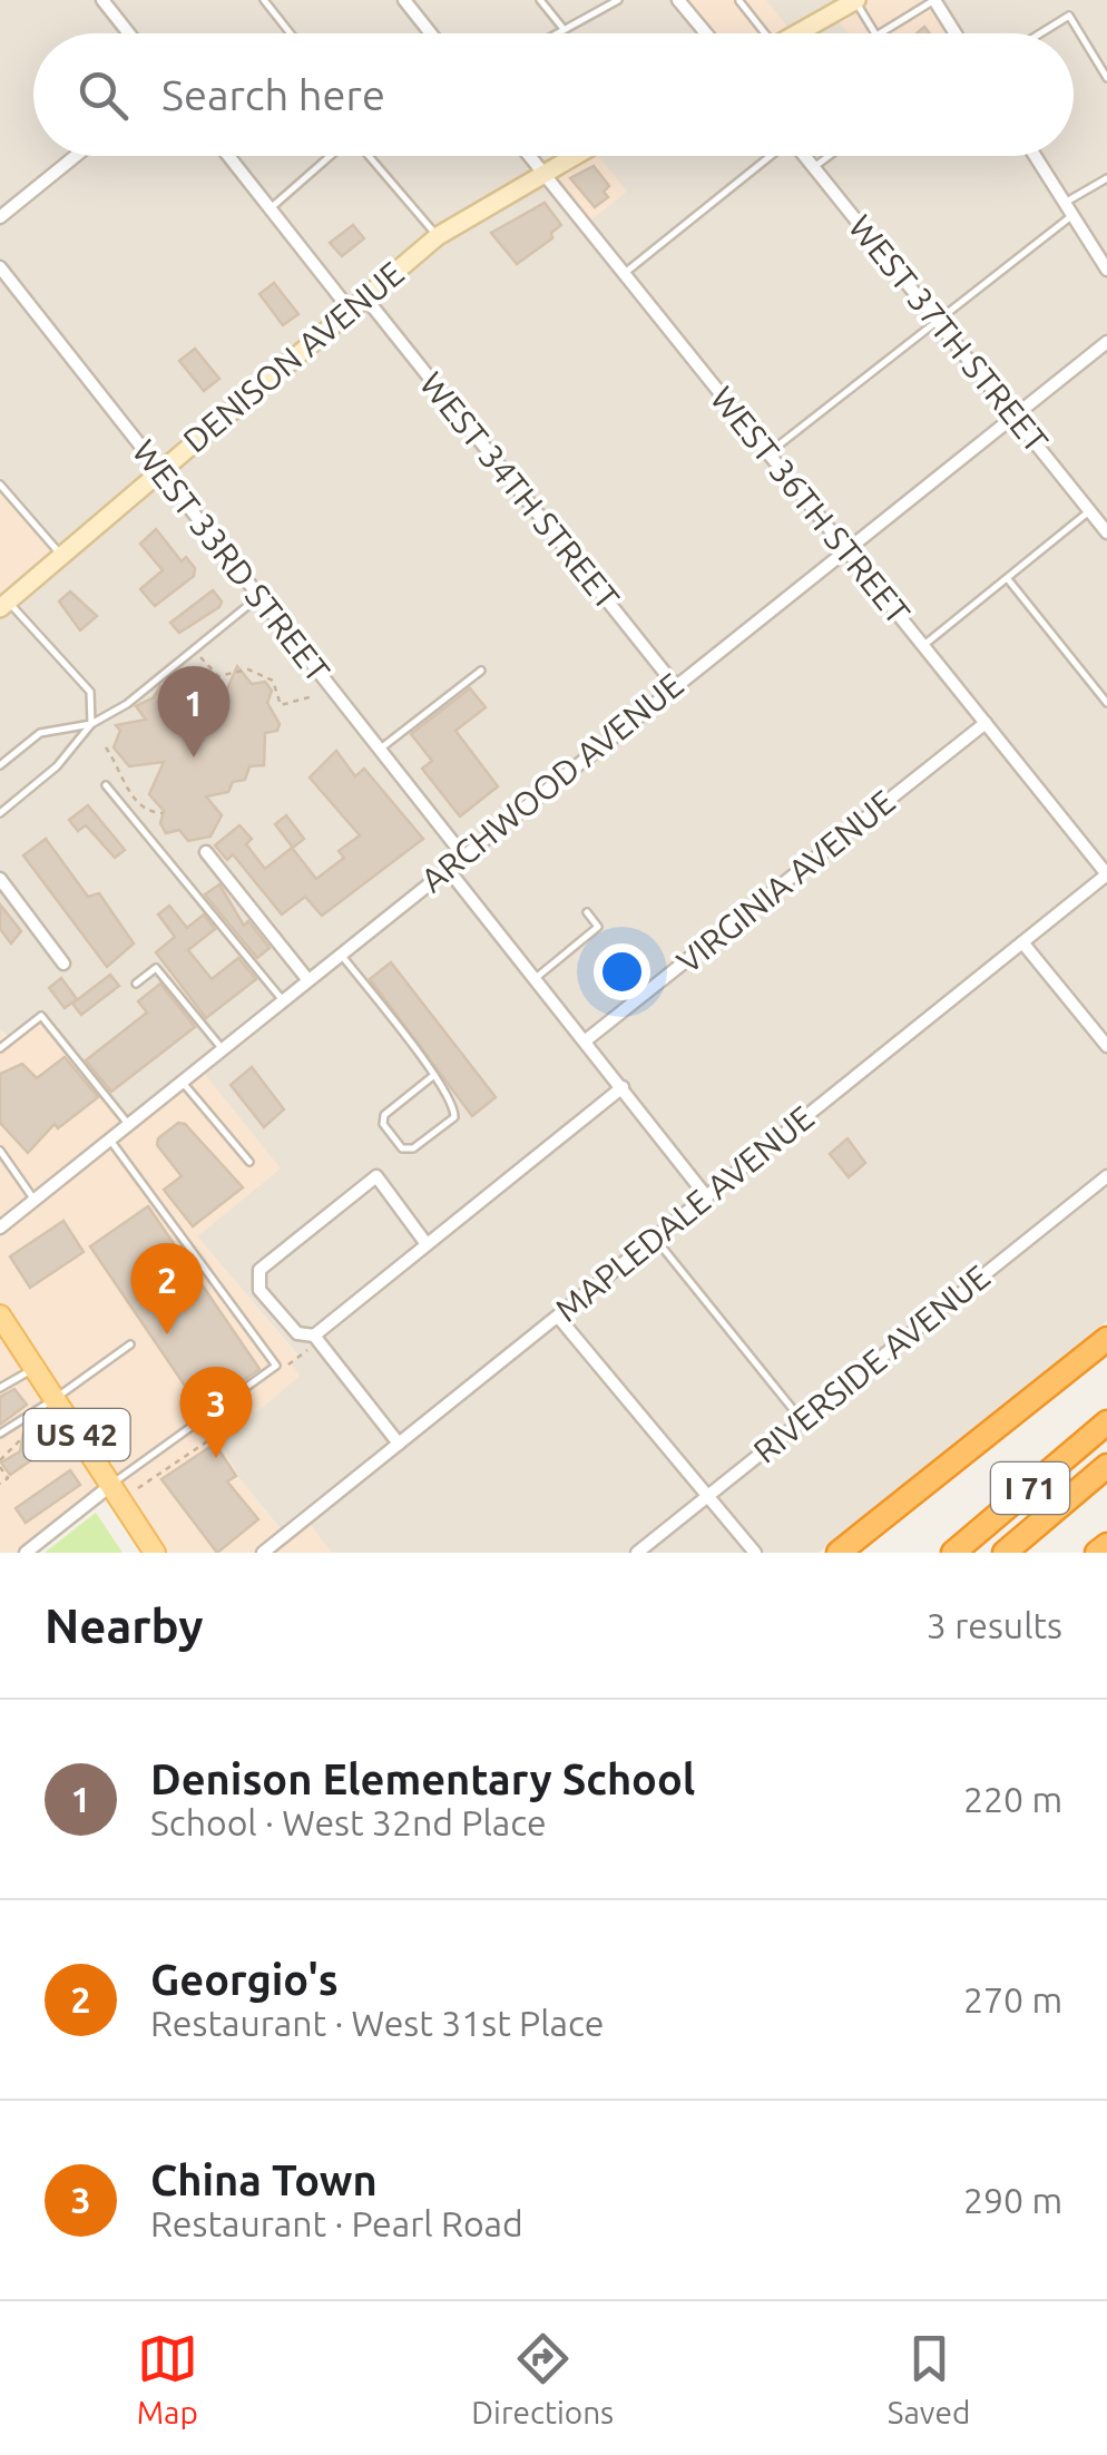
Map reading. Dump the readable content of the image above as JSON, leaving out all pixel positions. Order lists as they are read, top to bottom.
{
  "streets": {
    "highway": ["I 71"],
    "main road": ["DENISON AVENUE", "US 42"],
    "street": [
      "WEST 37TH STREET",
      "WEST 34TH STREET",
      "WEST 36TH STREET",
      "WEST 33RD STREET",
      "ARCHWOOD AVENUE",
      "VIRGINIA AVENUE",
      "MAPLEDALE AVENUE",
      "RIVERSIDE AVENUE"
    ]
  },
  "crossings": [
    ["WEST 37TH STREET", "ARCHWOOD AVENUE"],
    ["DENISON AVENUE", "WEST 34TH STREET"],
    ["DENISON AVENUE", "WEST 36TH STREET"],
    ["DENISON AVENUE", "WEST 33RD STREET"],
    ["WEST 34TH STREET", "ARCHWOOD AVENUE"],
    ["WEST 36TH STREET", "ARCHWOOD AVENUE"],
    ["WEST 36TH STREET", "VIRGINIA AVENUE"],
    ["WEST 36TH STREET", "MAPLEDALE AVENUE"],
    ["WEST 33RD STREET", "ARCHWOOD AVENUE"]
  ],
  "page": {
    "search": "Search here",
    "pins": ["1", "2", "3"],
    "heading": ["Nearby", "3 results"],
    "list": [
      {
        "mark": "1",
        "name": "Denison Elementary School",
        "note": "School · West 32nd Place",
        "value": "220 m"
      },
      {
        "mark": "2",
        "name": "Georgio's",
        "note": "Restaurant · West 31st Place",
        "value": "270 m"
      },
      {
        "mark": "3",
        "name": "China Town",
        "note": "Restaurant · Pearl Road",
        "value": "290 m"
      }
    ],
    "nav": ["Map", "Directions", "Saved"]
  }
}
